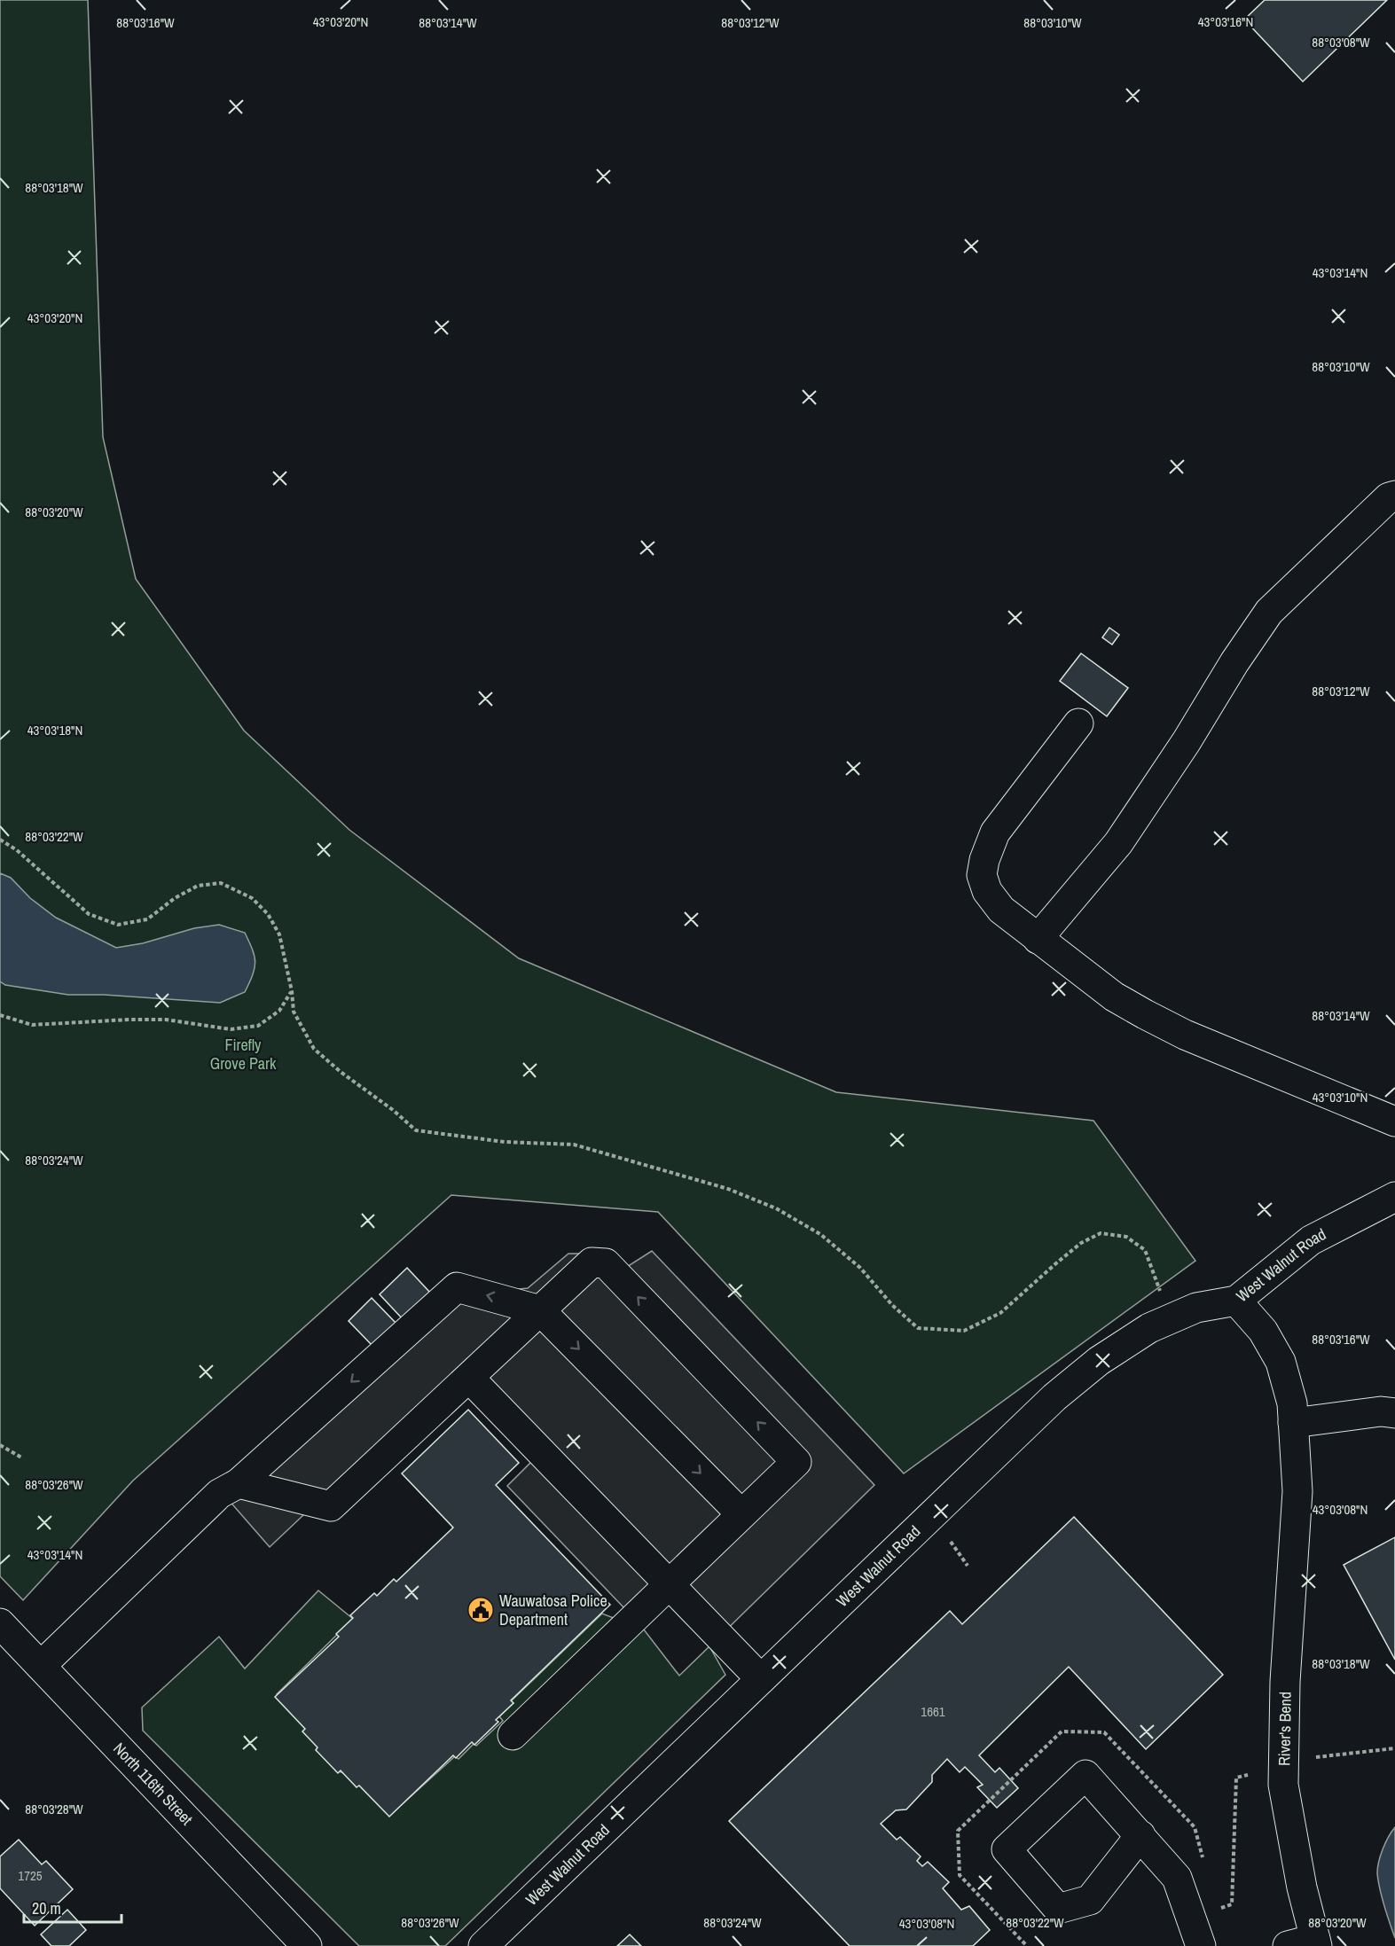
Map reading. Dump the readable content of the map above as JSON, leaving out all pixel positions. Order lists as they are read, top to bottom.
{
  "streets": {
    "street": ["West Walnut Road", "River's Bend", "North 116th Street"]
  },
  "crossings": [
    ["West Walnut Road", "River's Bend"]
  ],
  "parks": ["Firefly Grove Park"],
  "places": {
    "public building": ["Wauwatosa Police Department"]
  },
  "house_numbers": ["1661", "1725"],
  "scale_bar": "20 m",
  "coordinates": [
    "43°03'20\"N",
    "43°03'16\"N",
    "88°03'16\"W",
    "88°03'12\"W",
    "88°03'10\"W",
    "88°03'14\"W",
    "88°03'08\"W",
    "88°03'18\"W",
    "43°03'14\"N",
    "88°03'20\"W",
    "43°03'18\"N",
    "88°03'22\"W",
    "43°03'10\"N",
    "88°03'24\"W",
    "88°03'26\"W",
    "43°03'08\"N",
    "88°03'28\"W"
  ]
}
